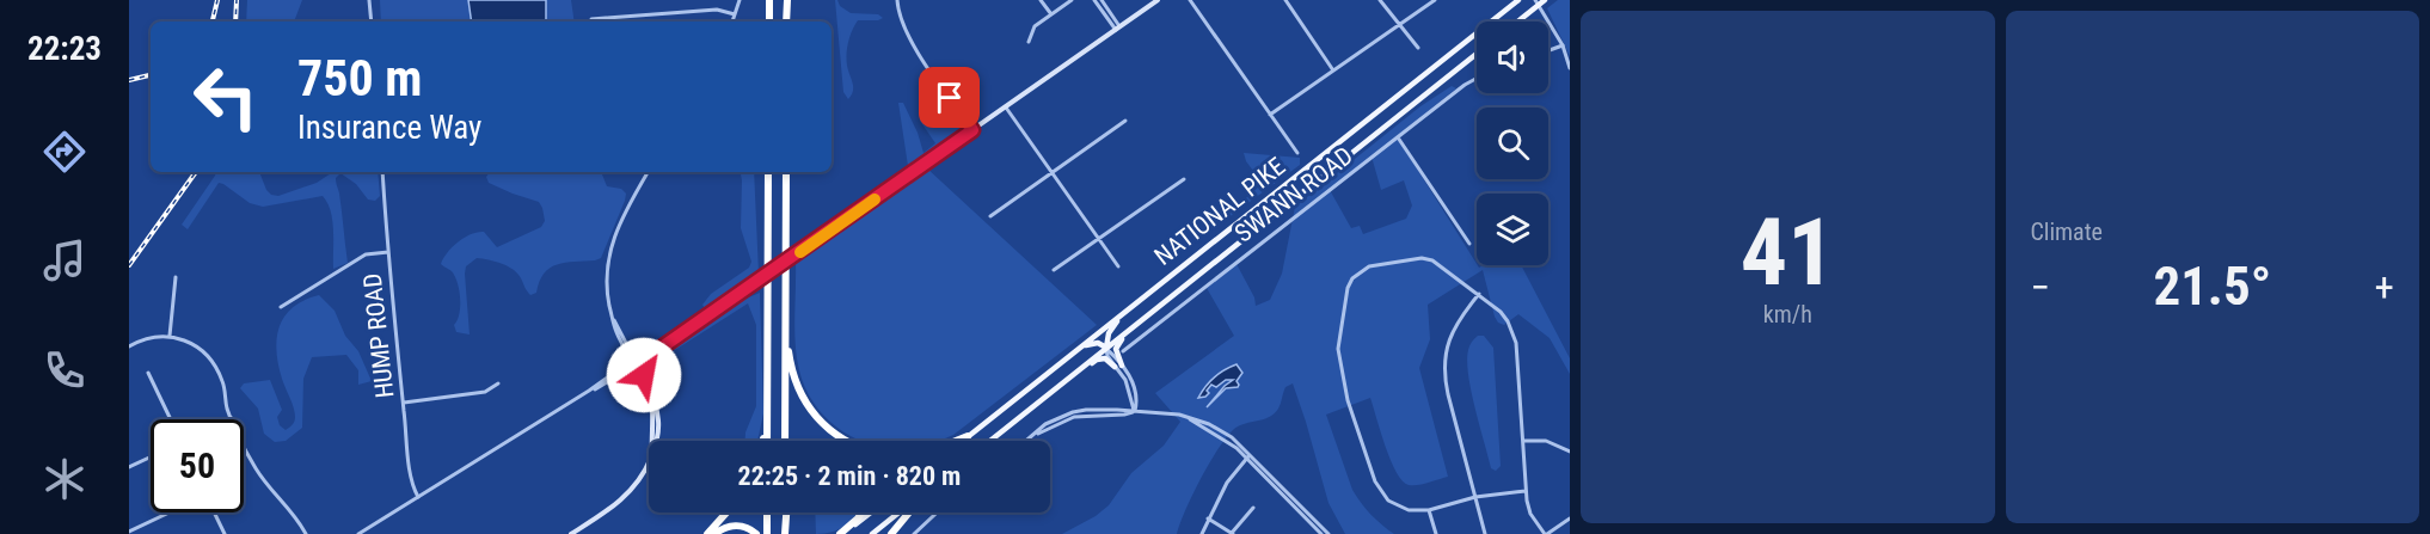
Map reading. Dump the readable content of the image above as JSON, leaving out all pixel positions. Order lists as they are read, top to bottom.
{
  "streets": {
    "main road": ["NATIONAL PIKE"],
    "street": ["SWANN ROAD", "HUMP ROAD"]
  },
  "page": {
    "tabs": "22:23",
    "tile": [
      ["41", "km/h"],
      "Climate"
    ],
    "turn": ["750 m", "Insurance Way"],
    "heat": ["−", "21.5°", "+"],
    "limit": "50",
    "trip": "22:25 · 2 min · 820 m"
  }
}
